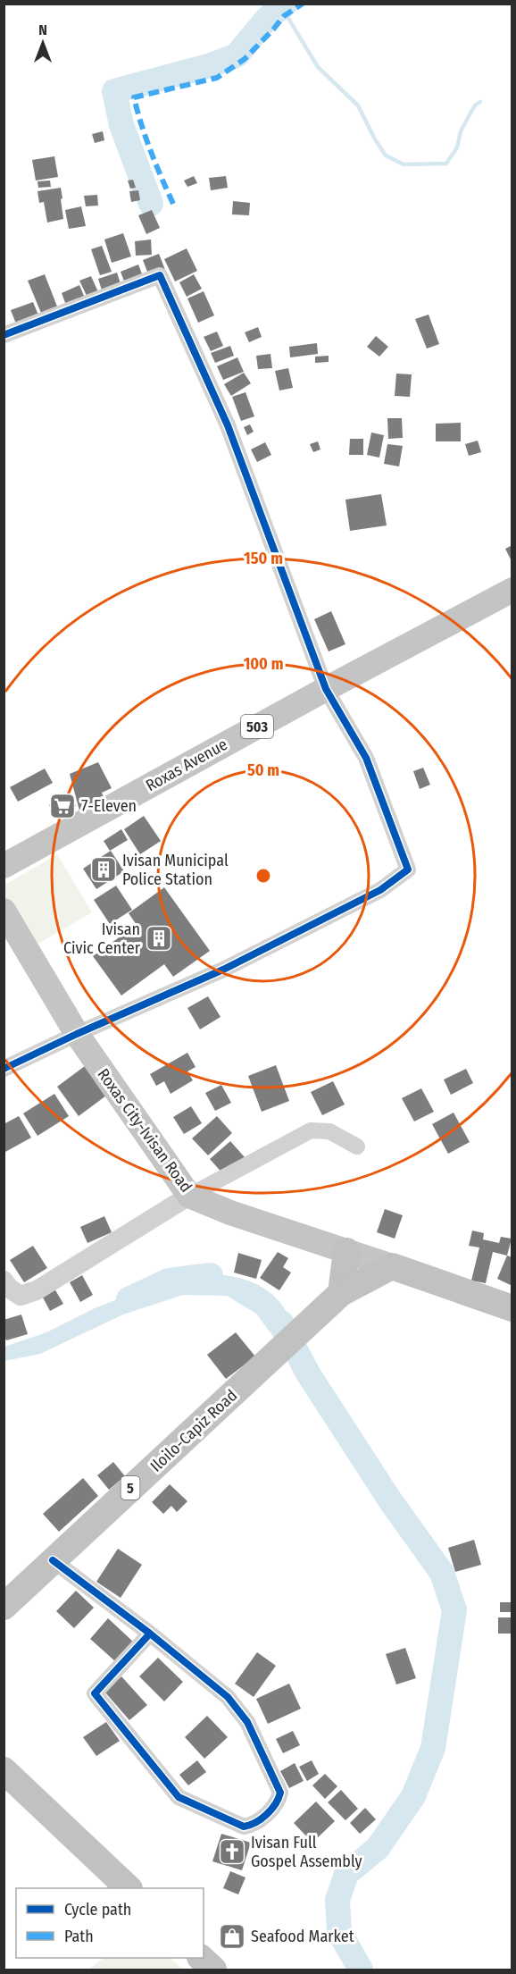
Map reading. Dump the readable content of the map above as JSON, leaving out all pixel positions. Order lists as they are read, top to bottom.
{
  "streets": {
    "highway": ["Iloilo-Capiz Road", "5"],
    "main road": ["503", "Roxas Avenue", "Roxas City-Ivisan Road"]
  },
  "crossings": [
    ["Roxas City-Ivisan Road", "Iloilo-Capiz Road"]
  ],
  "places": {
    "supermarket": ["7-Eleven"],
    "building": ["Ivisan Municipal Police Station", "Ivisan Civic Center"],
    "church": ["Ivisan Full Gospel Assembly"],
    "shop": ["Seafood Market"]
  },
  "legend": ["Cycle path", "Path"],
  "north": "top",
  "rings": ["150 m", "100 m", "50 m"]
}
